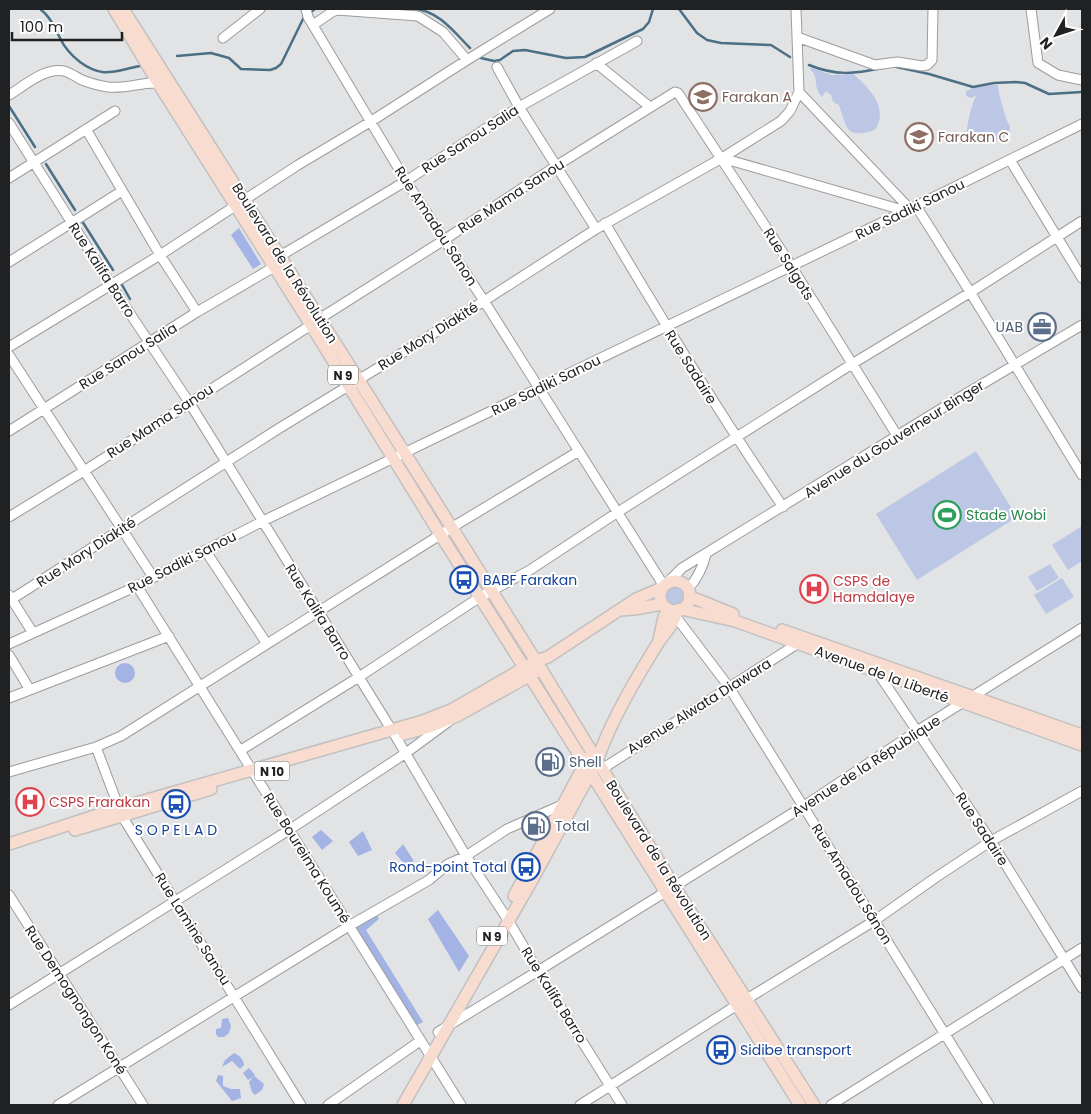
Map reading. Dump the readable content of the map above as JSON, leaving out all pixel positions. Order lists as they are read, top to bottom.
{
  "streets": {
    "main road": [
      "Boulevard de la Révolution",
      "N 9",
      "Avenue du Gouverneur Binger",
      "Avenue de la Liberté",
      "N 10"
    ],
    "street": [
      "Rue Sanou Salia",
      "Rue Mama Sanou",
      "Rue Sadiki Sanou",
      "Rue Amadou Sânon",
      "Rue Salgots",
      "Rue Kalifa Barro",
      "Rue Mory Diakité",
      "Rue Sadaire",
      "Avenue Alwata Diawara",
      "Avenue de la République",
      "Rue Boureima Koumé",
      "Rue Lamine Sanou",
      "Rue Demognongon Koné"
    ]
  },
  "crossings": [
    ["Rue Sanou Salia", "Rue Amadou Sânon"],
    ["Rue Sanou Salia", "Boulevard de la Révolution"],
    ["Rue Sanou Salia", "Rue Kalifa Barro"],
    ["Rue Mama Sanou", "Rue Amadou Sânon"],
    ["Rue Mama Sanou", "Boulevard de la Révolution"],
    ["Rue Mama Sanou", "Rue Salgots"],
    ["Rue Mama Sanou", "Rue Kalifa Barro"],
    ["Rue Sadiki Sanou", "Rue Amadou Sânon"],
    ["Rue Sadiki Sanou", "Boulevard de la Révolution"],
    ["Rue Sadiki Sanou", "Rue Salgots"],
    ["Rue Sadiki Sanou", "Rue Kalifa Barro"],
    ["Rue Sadiki Sanou", "Rue Sadaire"],
    ["Rue Sadiki Sanou", "Rue Boureima Koumé"],
    ["Rue Amadou Sânon", "Rue Mory Diakité"],
    ["Rue Amadou Sânon", "Avenue du Gouverneur Binger"],
    ["Rue Amadou Sânon", "Avenue de la Liberté"],
    ["Rue Amadou Sânon", "Avenue Alwata Diawara"],
    ["Rue Amadou Sânon", "Avenue de la République"],
    ["Boulevard de la Révolution", "Rue Mory Diakité"],
    ["Boulevard de la Révolution", "N 9"],
    ["Boulevard de la Révolution", "Avenue du Gouverneur Binger"],
    ["Boulevard de la Révolution", "Avenue Alwata Diawara"],
    ["Boulevard de la Révolution", "Avenue de la République"],
    ["Boulevard de la Révolution", "N 10"],
    ["Rue Salgots", "Rue Mory Diakité"],
    ["Rue Salgots", "Avenue du Gouverneur Binger"],
    ["Rue Kalifa Barro", "Rue Mory Diakité"],
    ["Rue Kalifa Barro", "N 9"],
    ["Rue Kalifa Barro", "Avenue de la République"],
    ["Rue Kalifa Barro", "N 10"],
    ["Rue Mory Diakité", "Rue Sadaire"],
    ["Rue Sadaire", "Avenue du Gouverneur Binger"],
    ["Rue Sadaire", "Avenue de la Liberté"],
    ["Rue Sadaire", "Avenue de la République"],
    ["N 9", "Avenue Alwata Diawara"],
    ["N 9", "Avenue de la République"],
    ["N 9", "Rue Boureima Koumé"],
    ["Avenue du Gouverneur Binger", "Avenue de la Liberté"],
    ["Avenue du Gouverneur Binger", "N 10"],
    ["Avenue de la Liberté", "Avenue Alwata Diawara"],
    ["Avenue de la Liberté", "Avenue de la République"],
    ["N 10", "Rue Boureima Koumé"],
    ["N 10", "Rue Lamine Sanou"]
  ],
  "places": {
    "school or university": ["Farakan A", "Farakan C"],
    "office": ["UAB"],
    "sports": ["Stade Wobi"],
    "bus stop": [
      "BABF Farakan",
      "S O P E L A D",
      "Rond-point Total",
      "Sidibe transport"
    ],
    "hospital": ["CSPS de Hamdalaye", "CSPS Frarakan"],
    "fuel station": ["Shell", "Total"]
  },
  "scale_bar": "100 m",
  "north": "bottom left"
}
